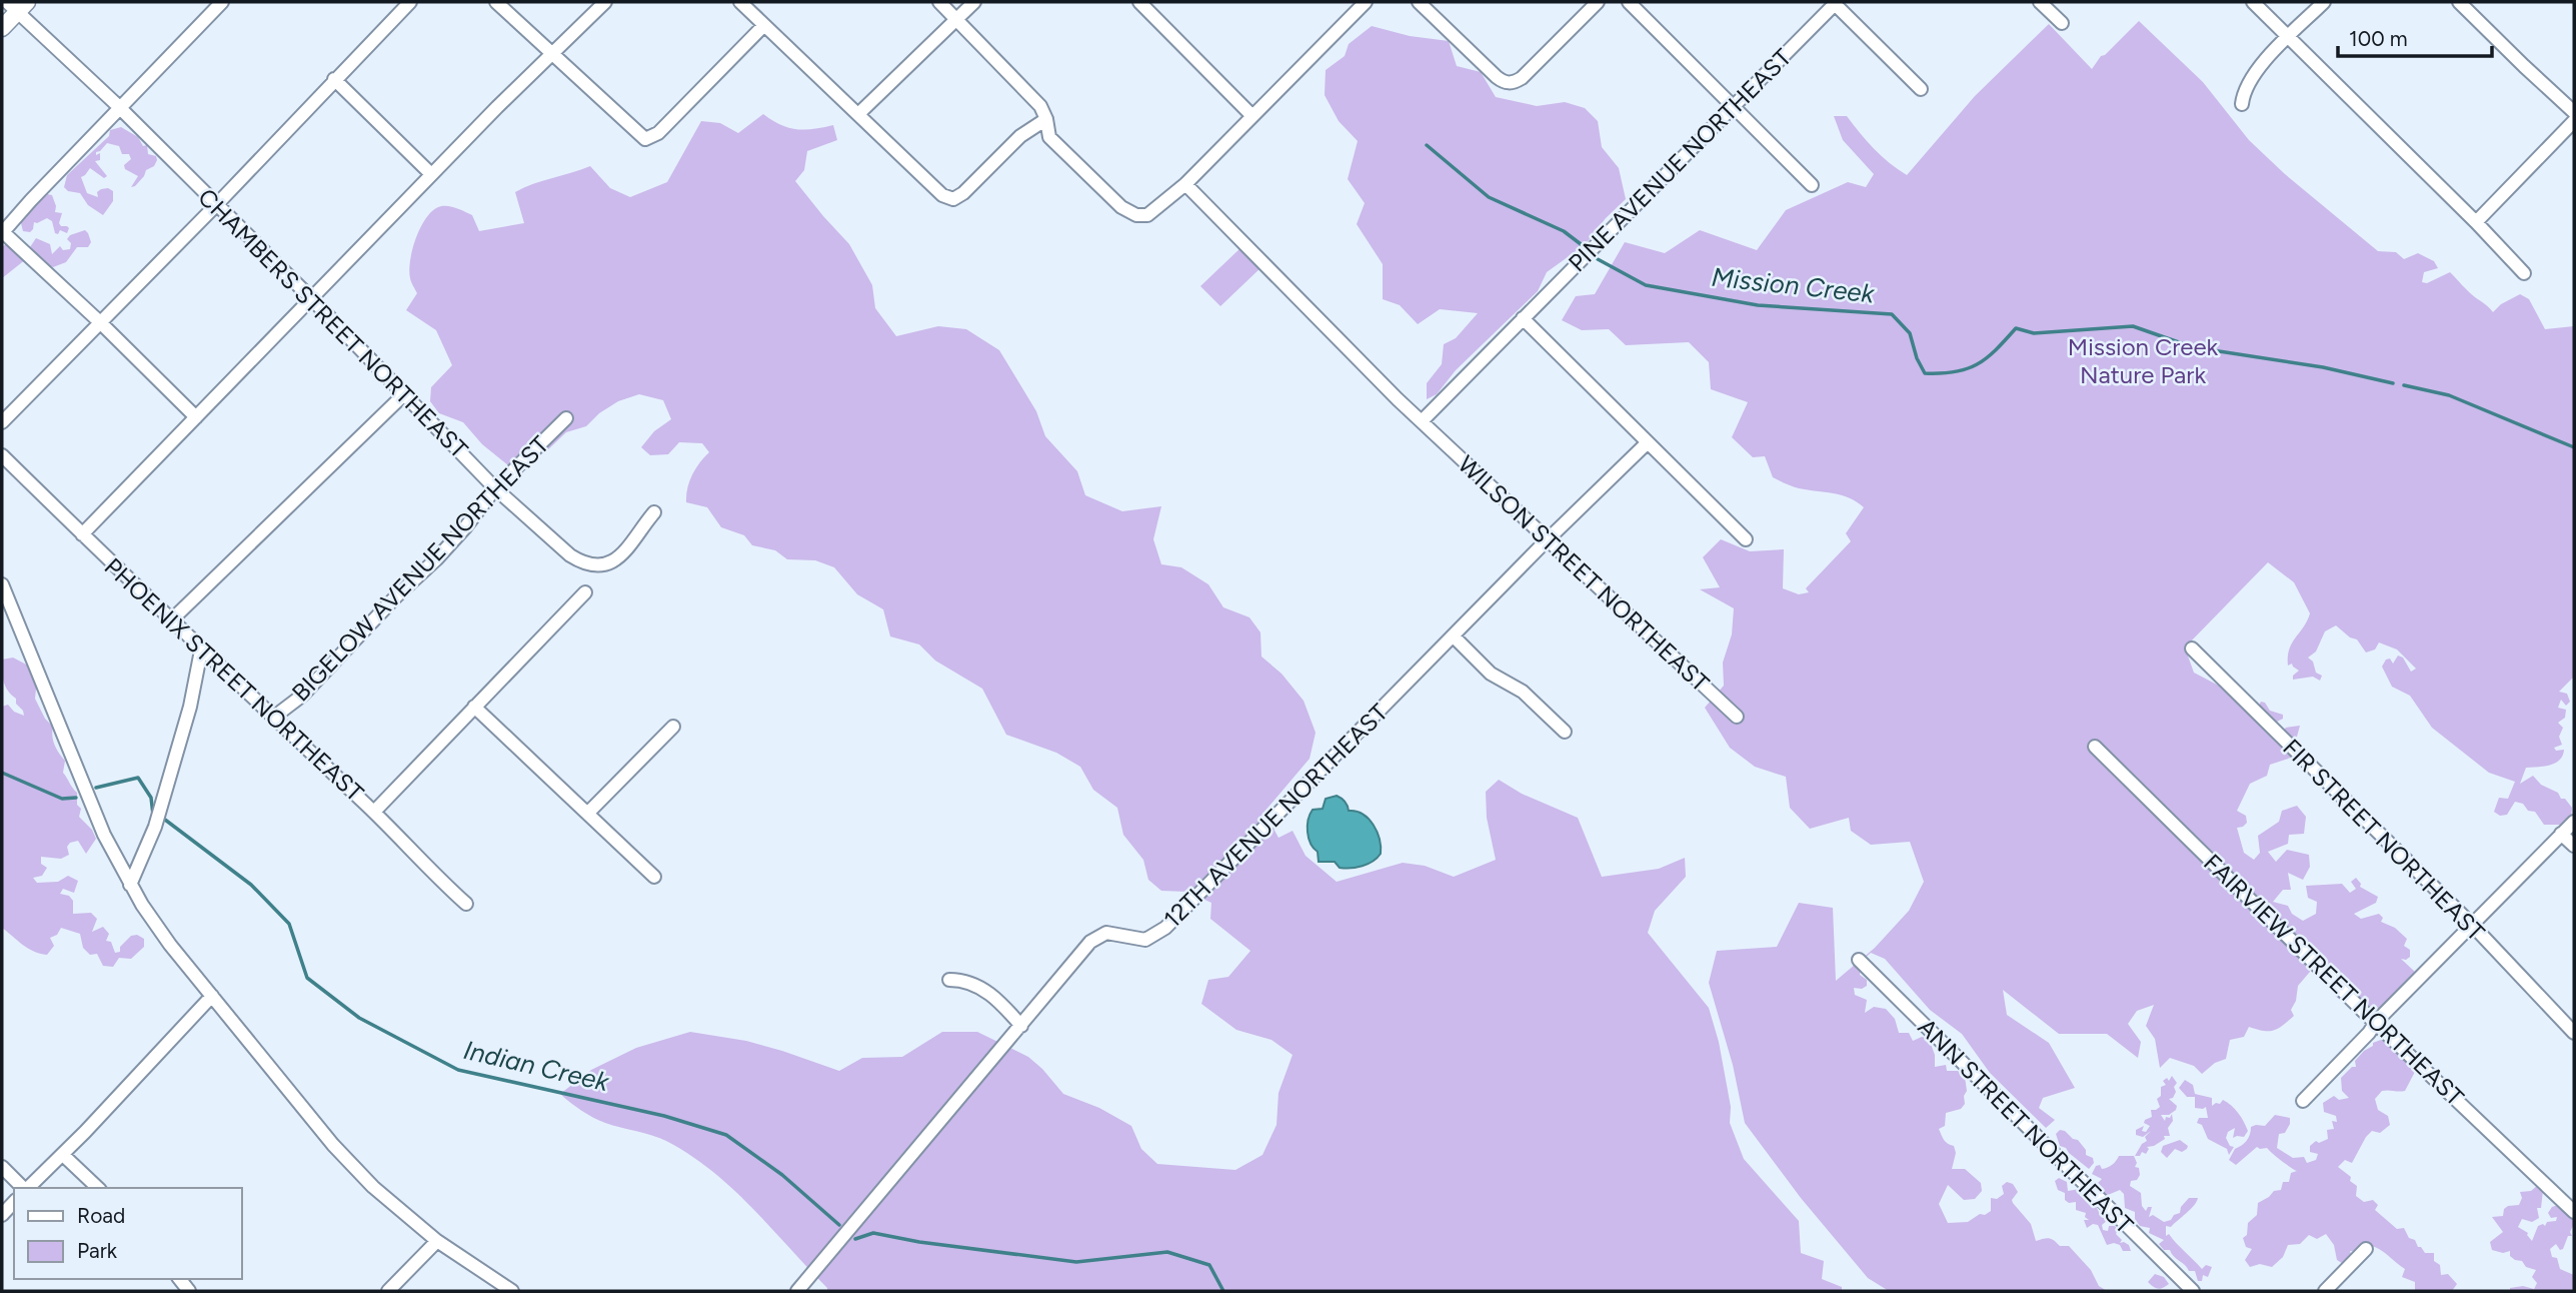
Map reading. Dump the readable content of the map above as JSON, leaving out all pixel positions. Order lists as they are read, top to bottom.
{
  "streets": {
    "street": [
      "PINE AVENUE NORTHEAST",
      "CHAMBERS STREET NORTHEAST",
      "BIGELOW AVENUE NORTHEAST",
      "WILSON STREET NORTHEAST",
      "PHOENIX STREET NORTHEAST",
      "12TH AVENUE NORTHEAST",
      "FIR STREET NORTHEAST",
      "FAIRVIEW STREET NORTHEAST",
      "ANN STREET NORTHEAST"
    ]
  },
  "crossings": [
    ["PINE AVENUE NORTHEAST", "WILSON STREET NORTHEAST"],
    ["CHAMBERS STREET NORTHEAST", "BIGELOW AVENUE NORTHEAST"],
    ["BIGELOW AVENUE NORTHEAST", "PHOENIX STREET NORTHEAST"],
    ["WILSON STREET NORTHEAST", "12TH AVENUE NORTHEAST"]
  ],
  "water": ["Mission Creek", "Indian Creek"],
  "parks": ["Mission Creek Nature Park"],
  "legend": ["Road", "Park"],
  "scale_bar": "100 m"
}
